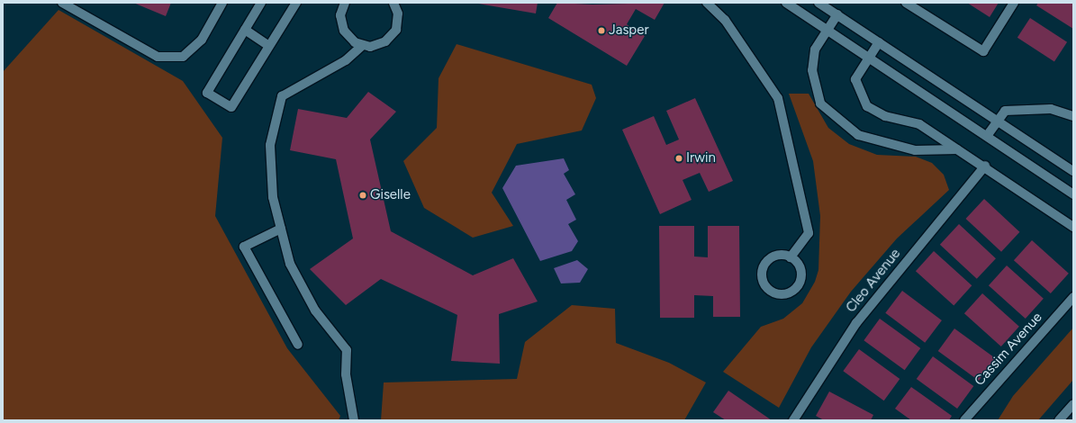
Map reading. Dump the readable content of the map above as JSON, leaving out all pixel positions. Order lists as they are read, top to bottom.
{
  "streets": {
    "street": ["Cleo Avenue", "Cassim Avenue"]
  },
  "places": ["Jasper", "Irwin", "Giselle"]
}
